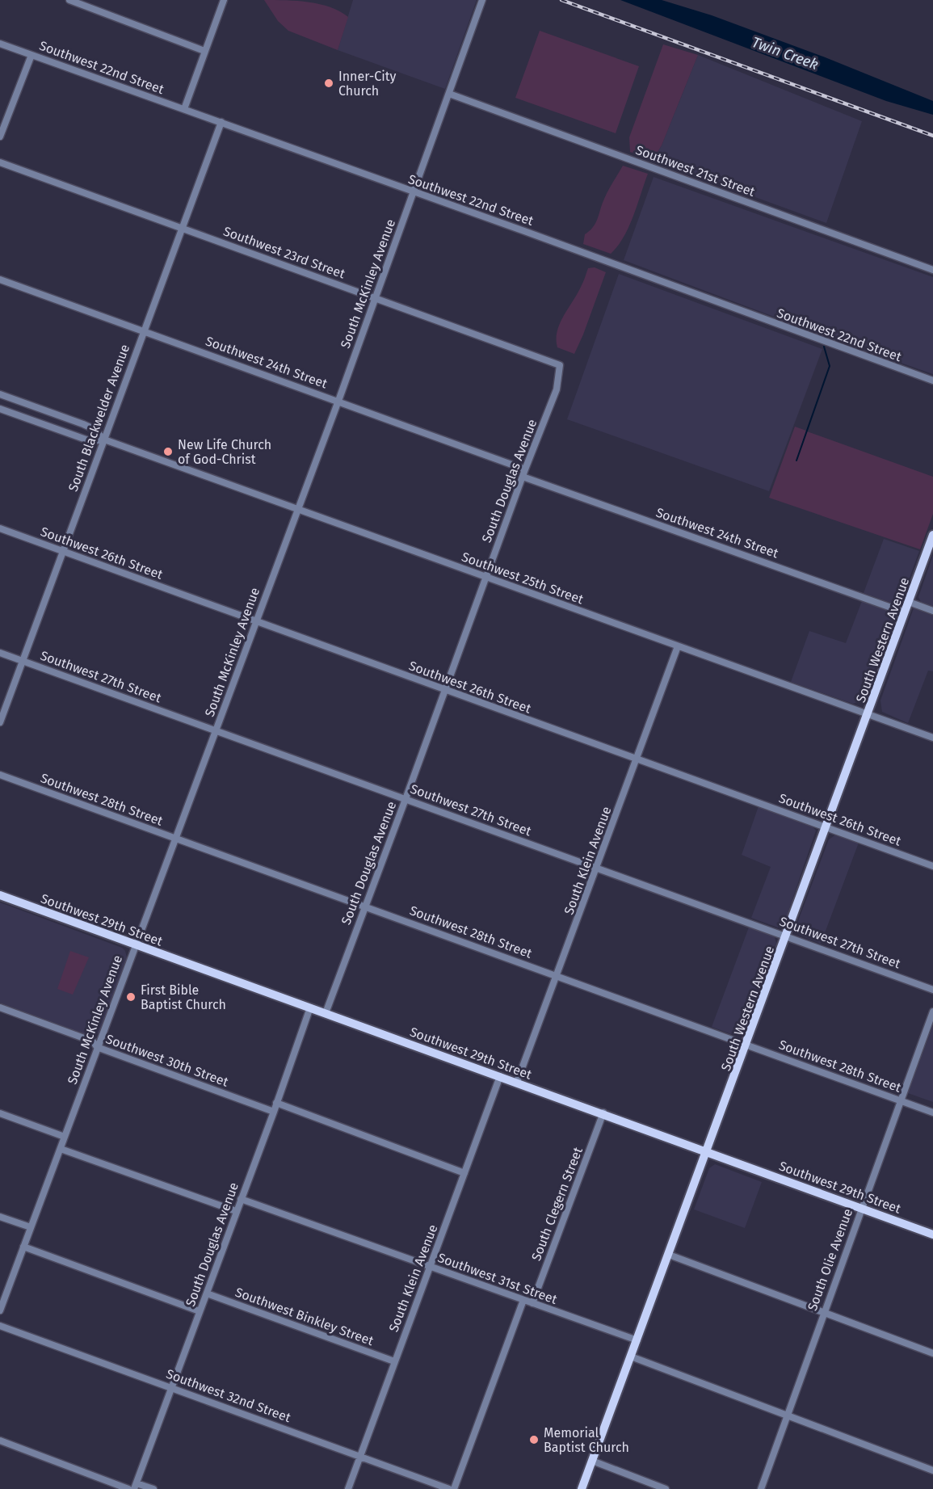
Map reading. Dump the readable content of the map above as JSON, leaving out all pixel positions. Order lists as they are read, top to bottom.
{
  "streets": {
    "main road": ["South Western Avenue", "Southwest 29th Street"],
    "street": [
      "Southwest 22nd Street",
      "Southwest 21st Street",
      "Southwest 23rd Street",
      "South McKinley Avenue",
      "Southwest 24th Street",
      "South Blackwelder Avenue",
      "South Douglas Avenue",
      "Southwest 26th Street",
      "Southwest 25th Street",
      "Southwest 27th Street",
      "Southwest 28th Street",
      "South Klein Avenue",
      "Southwest 30th Street",
      "South Clegern Street",
      "South Olie Avenue",
      "Southwest 31st Street",
      "Southwest Binkley Street",
      "Southwest 32nd Street"
    ]
  },
  "crossings": [
    ["Southwest 22nd Street", "South McKinley Avenue"],
    ["Southwest 22nd Street", "South Blackwelder Avenue"],
    ["Southwest 21st Street", "South McKinley Avenue"],
    ["Southwest 23rd Street", "South McKinley Avenue"],
    ["Southwest 23rd Street", "South Blackwelder Avenue"],
    ["Southwest 23rd Street", "South Douglas Avenue"],
    ["South McKinley Avenue", "Southwest 24th Street"],
    ["South McKinley Avenue", "Southwest 26th Street"],
    ["South McKinley Avenue", "Southwest 25th Street"],
    ["South McKinley Avenue", "Southwest 27th Street"],
    ["South McKinley Avenue", "Southwest 28th Street"],
    ["South McKinley Avenue", "Southwest 29th Street"],
    ["South McKinley Avenue", "Southwest 30th Street"],
    ["Southwest 24th Street", "South Blackwelder Avenue"],
    ["Southwest 24th Street", "South Douglas Avenue"],
    ["Southwest 24th Street", "South Western Avenue"],
    ["South Blackwelder Avenue", "Southwest 26th Street"],
    ["South Blackwelder Avenue", "Southwest 25th Street"],
    ["South Blackwelder Avenue", "Southwest 27th Street"],
    ["South Douglas Avenue", "Southwest 26th Street"],
    ["South Douglas Avenue", "Southwest 25th Street"],
    ["South Douglas Avenue", "Southwest 27th Street"],
    ["South Douglas Avenue", "Southwest 28th Street"],
    ["South Douglas Avenue", "Southwest 29th Street"],
    ["South Douglas Avenue", "Southwest 30th Street"],
    ["South Douglas Avenue", "Southwest 31st Street"],
    ["South Douglas Avenue", "Southwest Binkley Street"],
    ["South Douglas Avenue", "Southwest 32nd Street"],
    ["Southwest 26th Street", "South Western Avenue"],
    ["Southwest 26th Street", "South Klein Avenue"],
    ["Southwest 25th Street", "South Western Avenue"],
    ["Southwest 25th Street", "South Klein Avenue"],
    ["South Western Avenue", "Southwest 27th Street"],
    ["South Western Avenue", "Southwest 28th Street"],
    ["South Western Avenue", "Southwest 29th Street"],
    ["South Western Avenue", "Southwest 31st Street"],
    ["Southwest 27th Street", "South Klein Avenue"],
    ["Southwest 28th Street", "South Klein Avenue"],
    ["Southwest 28th Street", "South Olie Avenue"],
    ["South Klein Avenue", "Southwest 29th Street"],
    ["South Klein Avenue", "Southwest 31st Street"],
    ["South Klein Avenue", "Southwest Binkley Street"],
    ["South Klein Avenue", "Southwest 32nd Street"],
    ["Southwest 29th Street", "South Clegern Street"],
    ["Southwest 29th Street", "South Olie Avenue"],
    ["South Clegern Street", "Southwest 31st Street"]
  ],
  "water": ["Twin Creek"],
  "places": [
    "Inner-City Church",
    "New Life Church of God-Christ",
    "First Bible Baptist Church",
    "Memorial Baptist Church"
  ]
}
